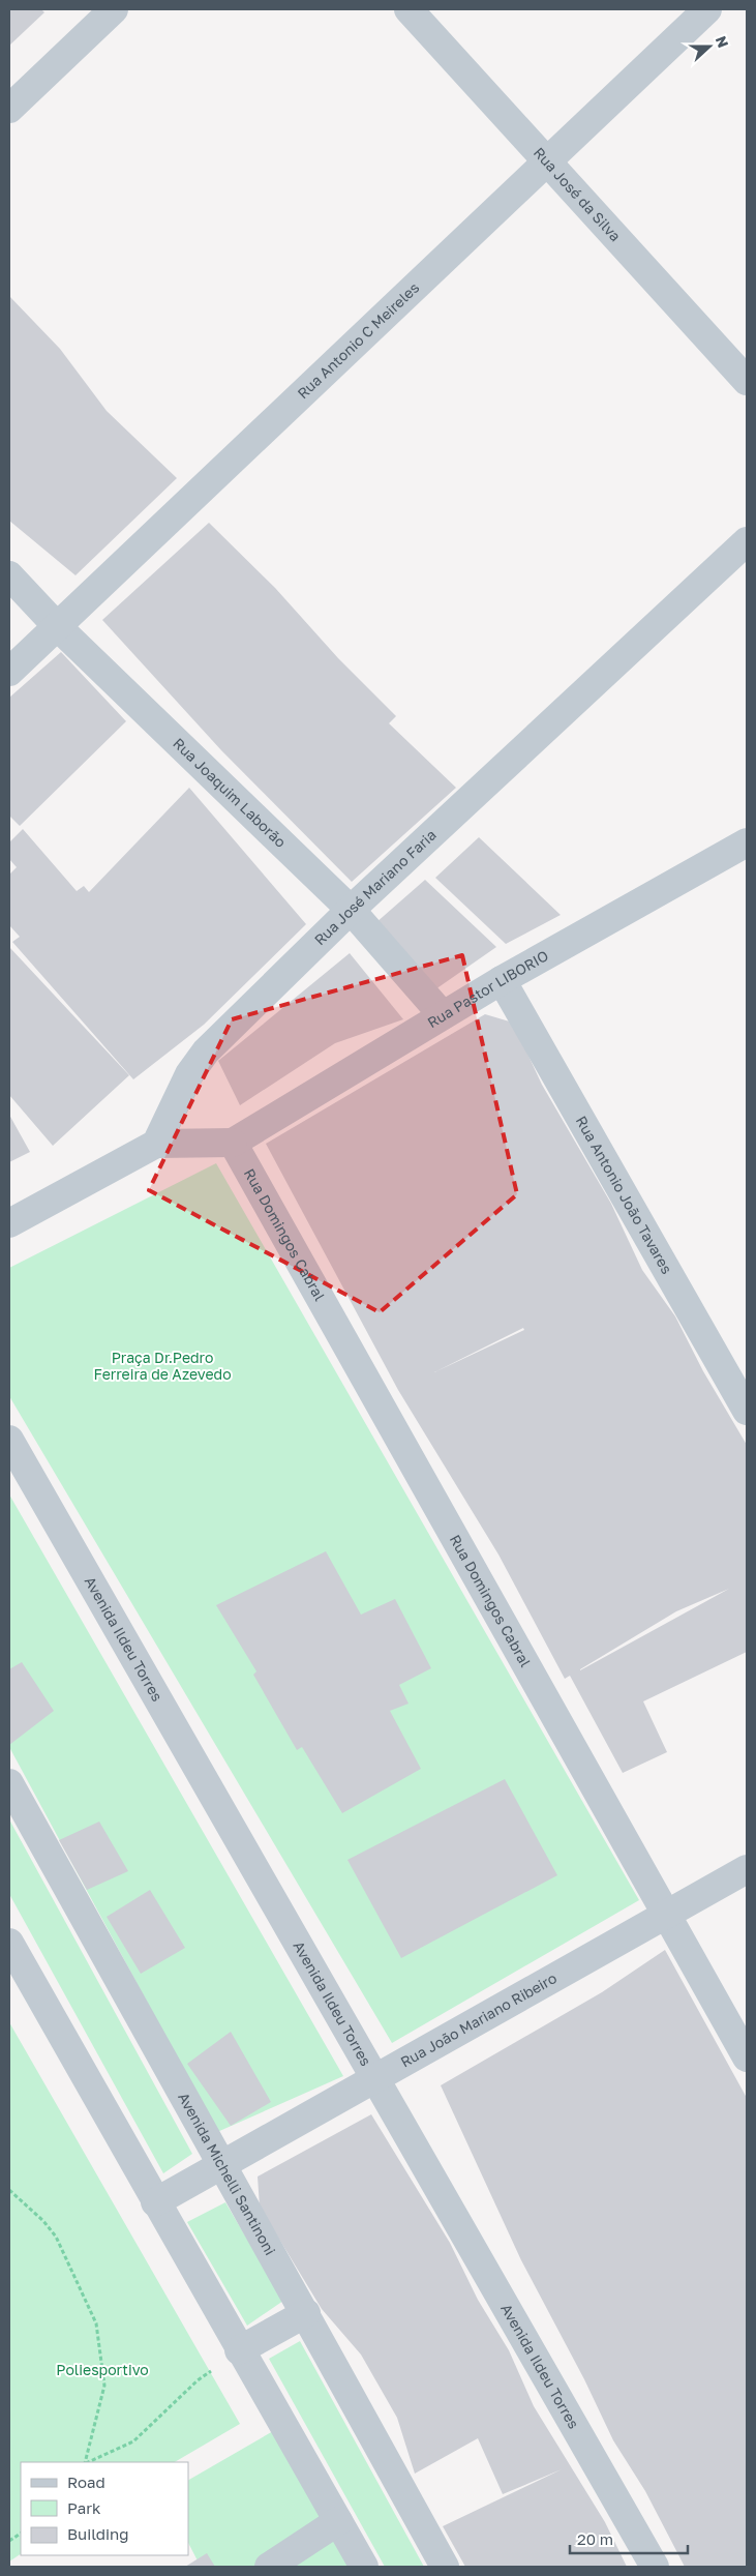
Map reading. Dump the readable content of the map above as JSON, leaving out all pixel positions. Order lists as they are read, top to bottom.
{
  "streets": {
    "street": [
      "Rua José da Silva",
      "Rua Antonio C Meireles",
      "Rua Joaquim Laborão",
      "Rua José Mariano Faria",
      "Rua Pastor LIBORIO",
      "Rua Antonio João Tavares",
      "Rua Domingos Cabral",
      "Avenida Ildeu Torres",
      "Rua João Mariano Ribeiro",
      "Avenida Michelli Santinoni"
    ]
  },
  "crossings": [
    ["Rua José da Silva", "Rua Antonio C Meireles"],
    ["Rua Antonio C Meireles", "Rua Joaquim Laborão"],
    ["Rua Joaquim Laborão", "Rua José Mariano Faria"],
    ["Rua Joaquim Laborão", "Rua Pastor LIBORIO"],
    ["Rua Pastor LIBORIO", "Rua Antonio João Tavares"],
    ["Rua Pastor LIBORIO", "Rua Domingos Cabral"],
    ["Rua Domingos Cabral", "Rua João Mariano Ribeiro"],
    ["Avenida Ildeu Torres", "Rua João Mariano Ribeiro"],
    ["Rua João Mariano Ribeiro", "Avenida Michelli Santinoni"]
  ],
  "parks": ["Praça Dr.Pedro Ferreira de Azevedo", "Poliesportivo"],
  "legend": ["Road", "Park", "Building"],
  "scale_bar": "20 m",
  "north": "right"
}
